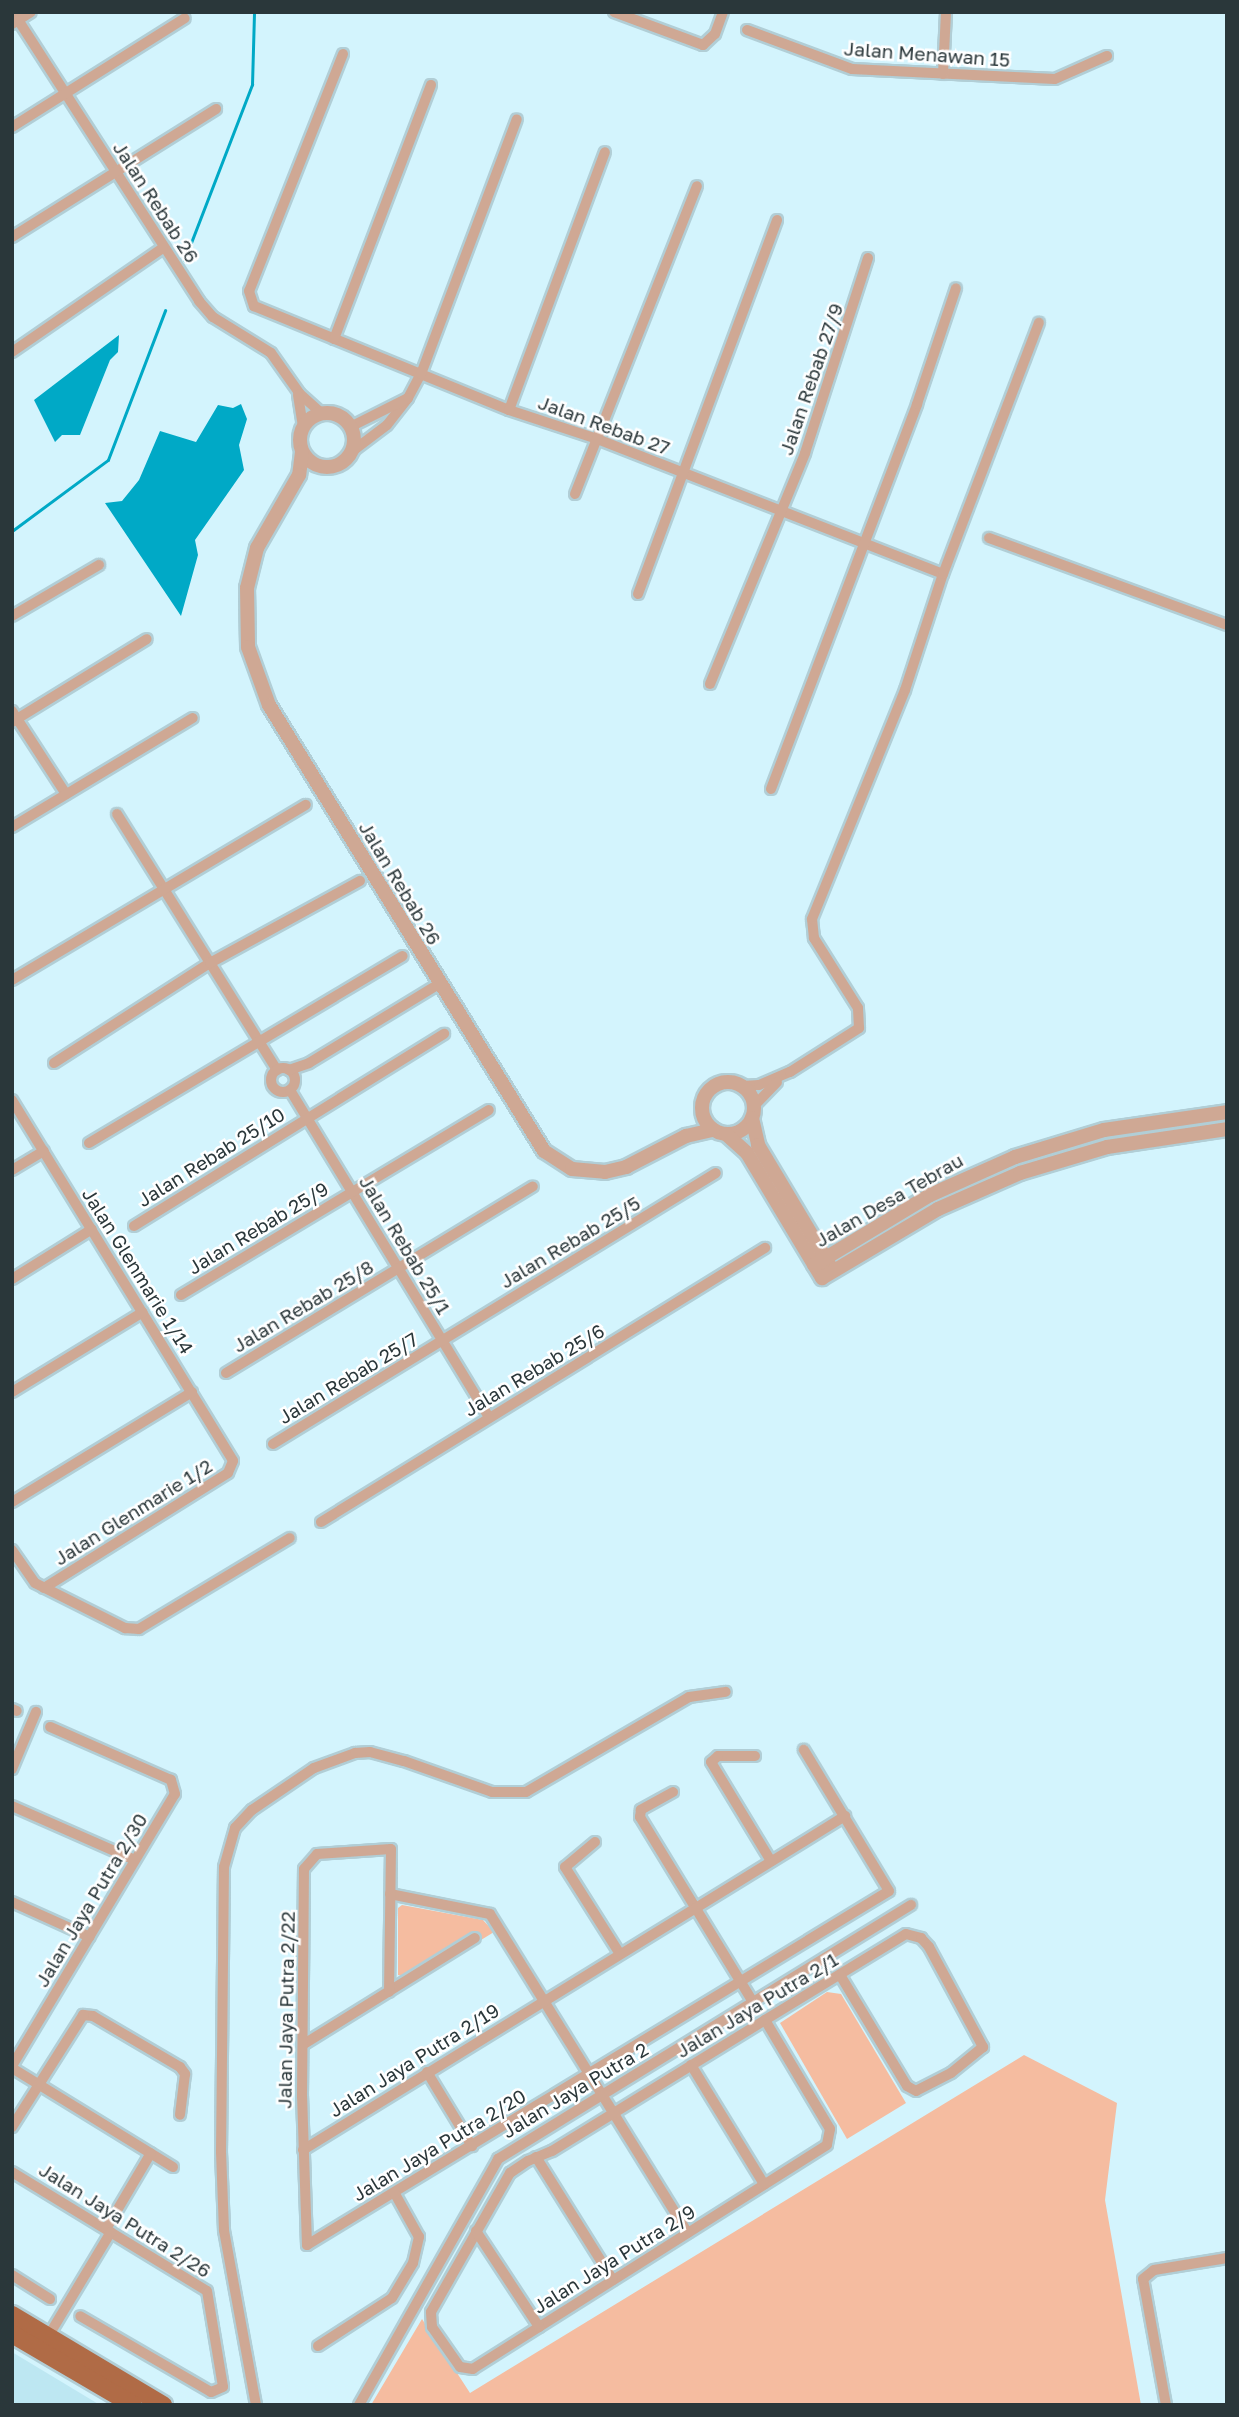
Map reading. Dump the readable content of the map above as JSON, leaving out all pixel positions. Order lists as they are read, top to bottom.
{
  "streets": {
    "street": [
      "Jalan Menawan 15",
      "Jalan Rebab 26",
      "Jalan Rebab 27/9",
      "Jalan Rebab 27",
      "Jalan Rebab 25/10",
      "Jalan Desa Tebrau",
      "Jalan Rebab 25/9",
      "Jalan Rebab 25/5",
      "Jalan Rebab 25/1",
      "Jalan Glenmarie 1/14",
      "Jalan Rebab 25/8",
      "Jalan Rebab 25/6",
      "Jalan Rebab 25/7",
      "Jalan Glenmarie 1/2",
      "Jalan Jaya Putra 2/30",
      "Jalan Jaya Putra 2/1",
      "Jalan Jaya Putra 2/22",
      "Jalan Jaya Putra 2/19",
      "Jalan Jaya Putra 2",
      "Jalan Jaya Putra 2/20",
      "Jalan Jaya Putra 2/26",
      "Jalan Jaya Putra 2/9"
    ]
  },
  "crossings": [
    ["Jalan Rebab 27/9", "Jalan Rebab 27"],
    ["Jalan Rebab 25/10", "Jalan Rebab 25/1"],
    ["Jalan Rebab 25/9", "Jalan Rebab 25/1"],
    ["Jalan Rebab 25/5", "Jalan Rebab 25/1"],
    ["Jalan Rebab 25/5", "Jalan Rebab 25/7"],
    ["Jalan Rebab 25/1", "Jalan Rebab 25/8"],
    ["Jalan Rebab 25/1", "Jalan Rebab 25/6"],
    ["Jalan Rebab 25/1", "Jalan Rebab 25/7"],
    ["Jalan Glenmarie 1/14", "Jalan Glenmarie 1/2"],
    ["Jalan Jaya Putra 2/1", "Jalan Jaya Putra 2/9"],
    ["Jalan Jaya Putra 2/22", "Jalan Jaya Putra 2/19"],
    ["Jalan Jaya Putra 2/22", "Jalan Jaya Putra 2/20"],
    ["Jalan Jaya Putra 2/19", "Jalan Jaya Putra 2/20"]
  ]
}
